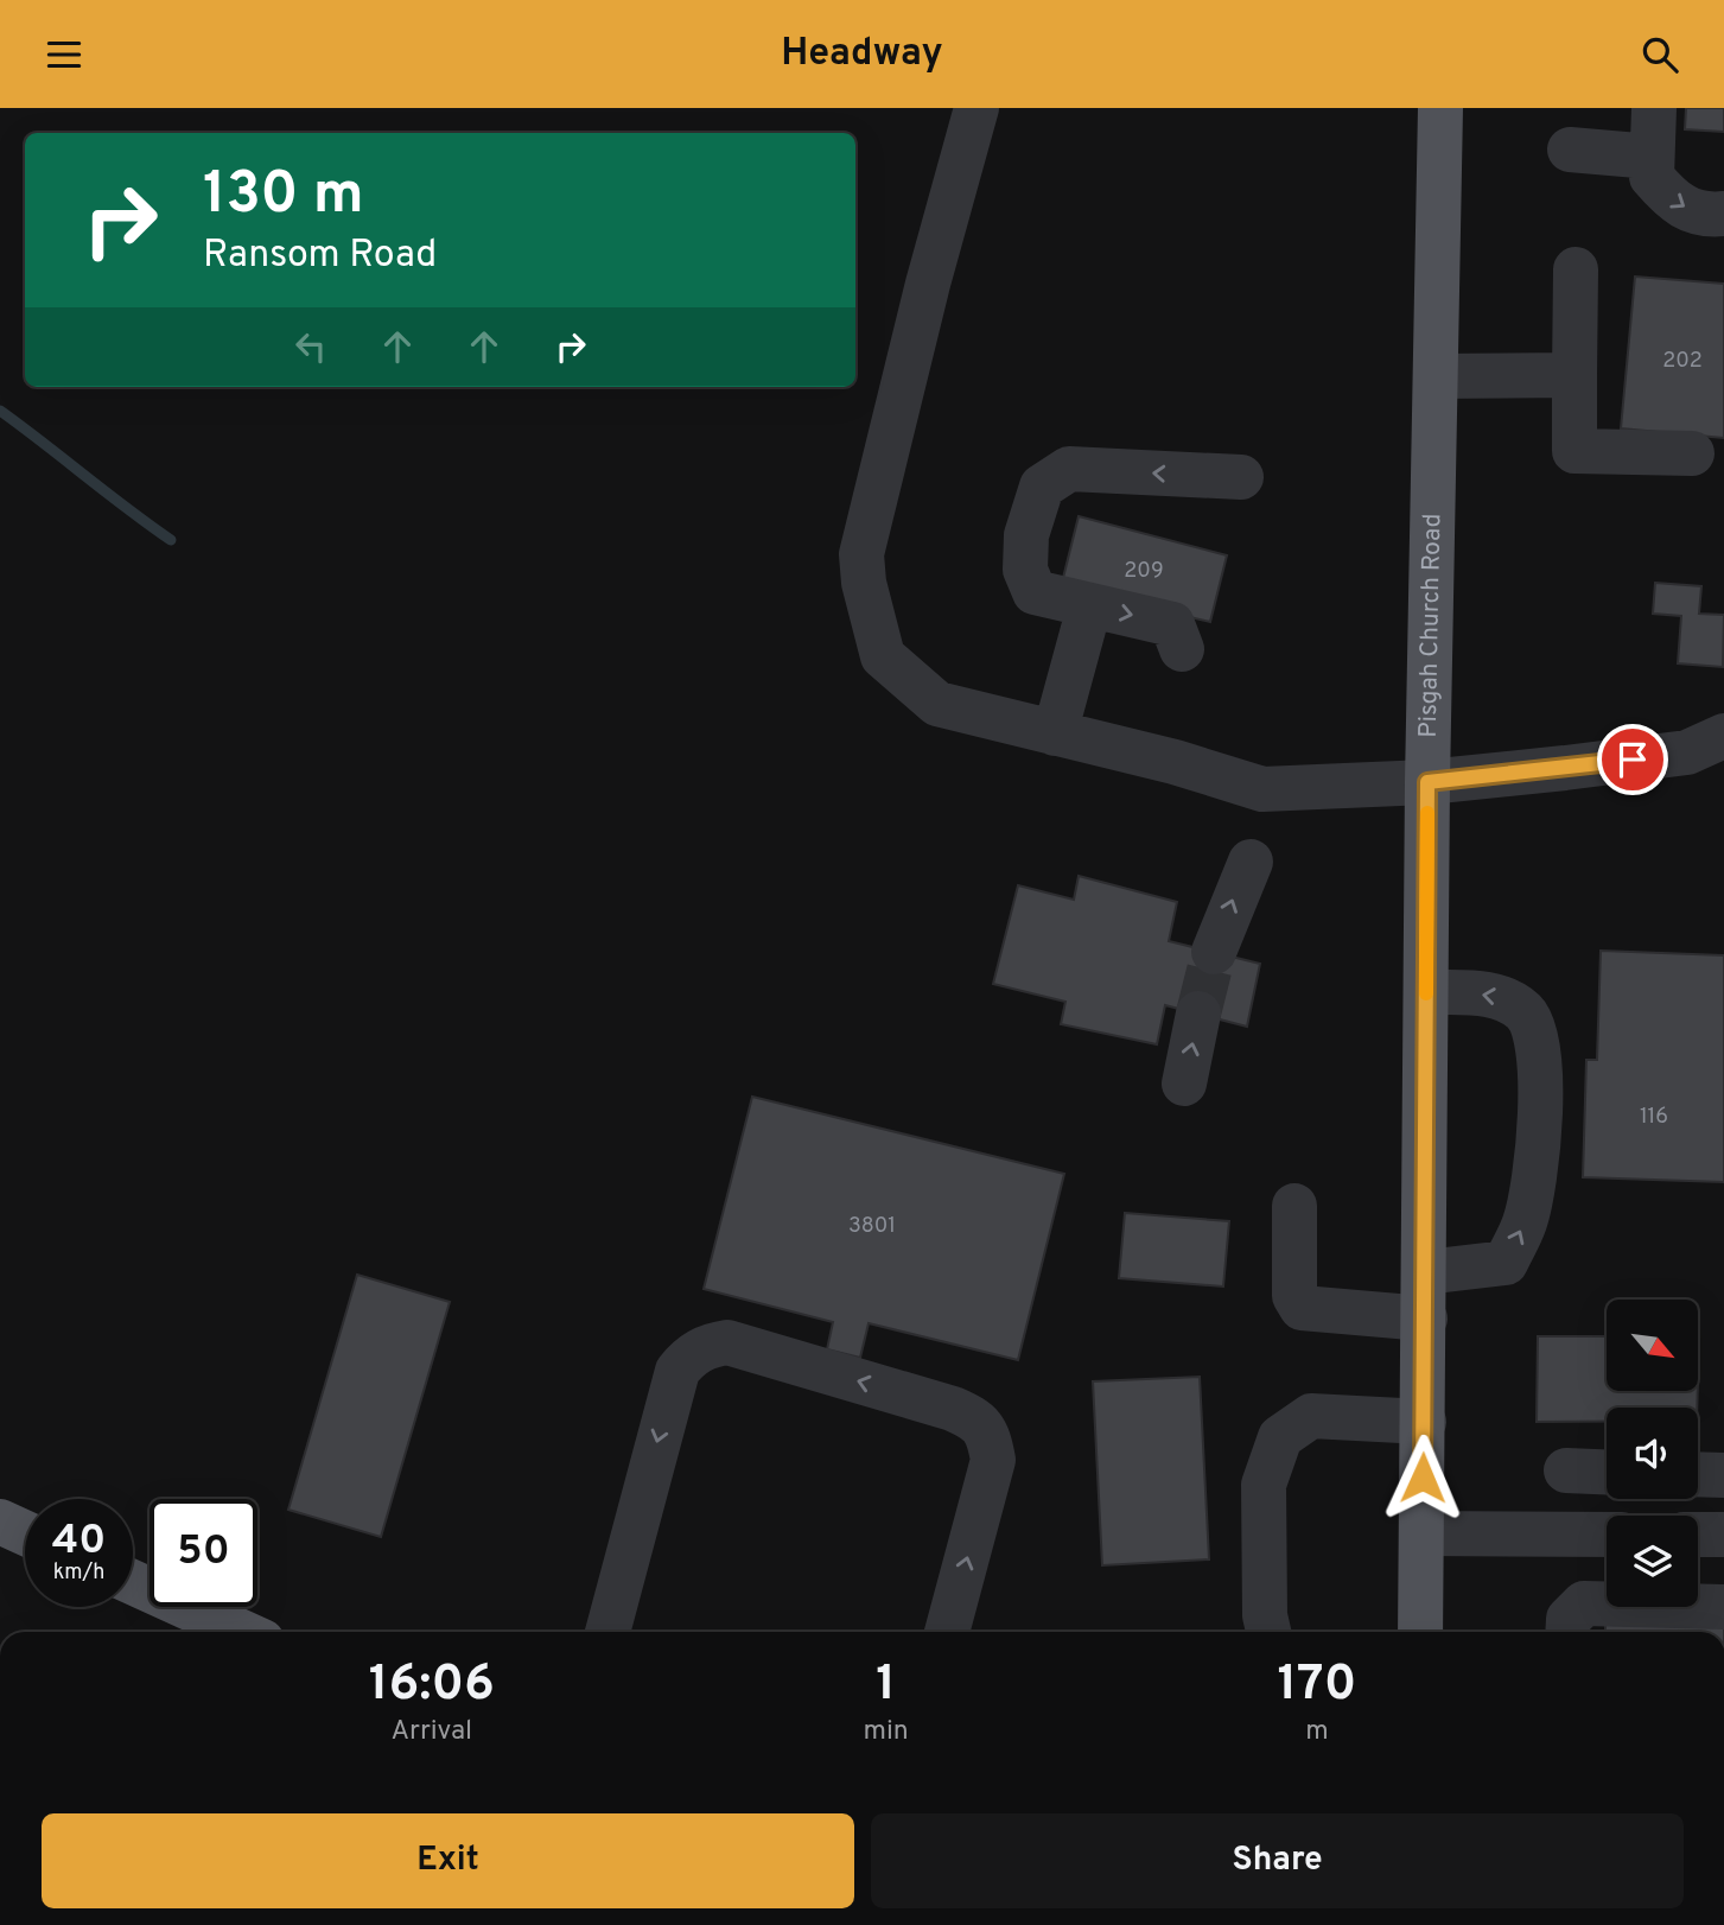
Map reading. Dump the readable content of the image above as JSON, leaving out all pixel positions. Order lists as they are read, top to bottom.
{
  "streets": {
    "main road": ["Pisgah Church Road"]
  },
  "house_numbers": [
    "202",
    "209",
    "116",
    "3801"
  ],
  "north": "bottom right",
  "page": {
    "header": "Headway",
    "turn": ["130 m", "Ransom Road"],
    "speed": "40 km/h",
    "limit": "50",
    "eta": [
      "16:06",
      "Arrival",
      "1",
      "min",
      "170",
      "m"
    ],
    "buttons": ["Exit", "Share"]
  }
}
